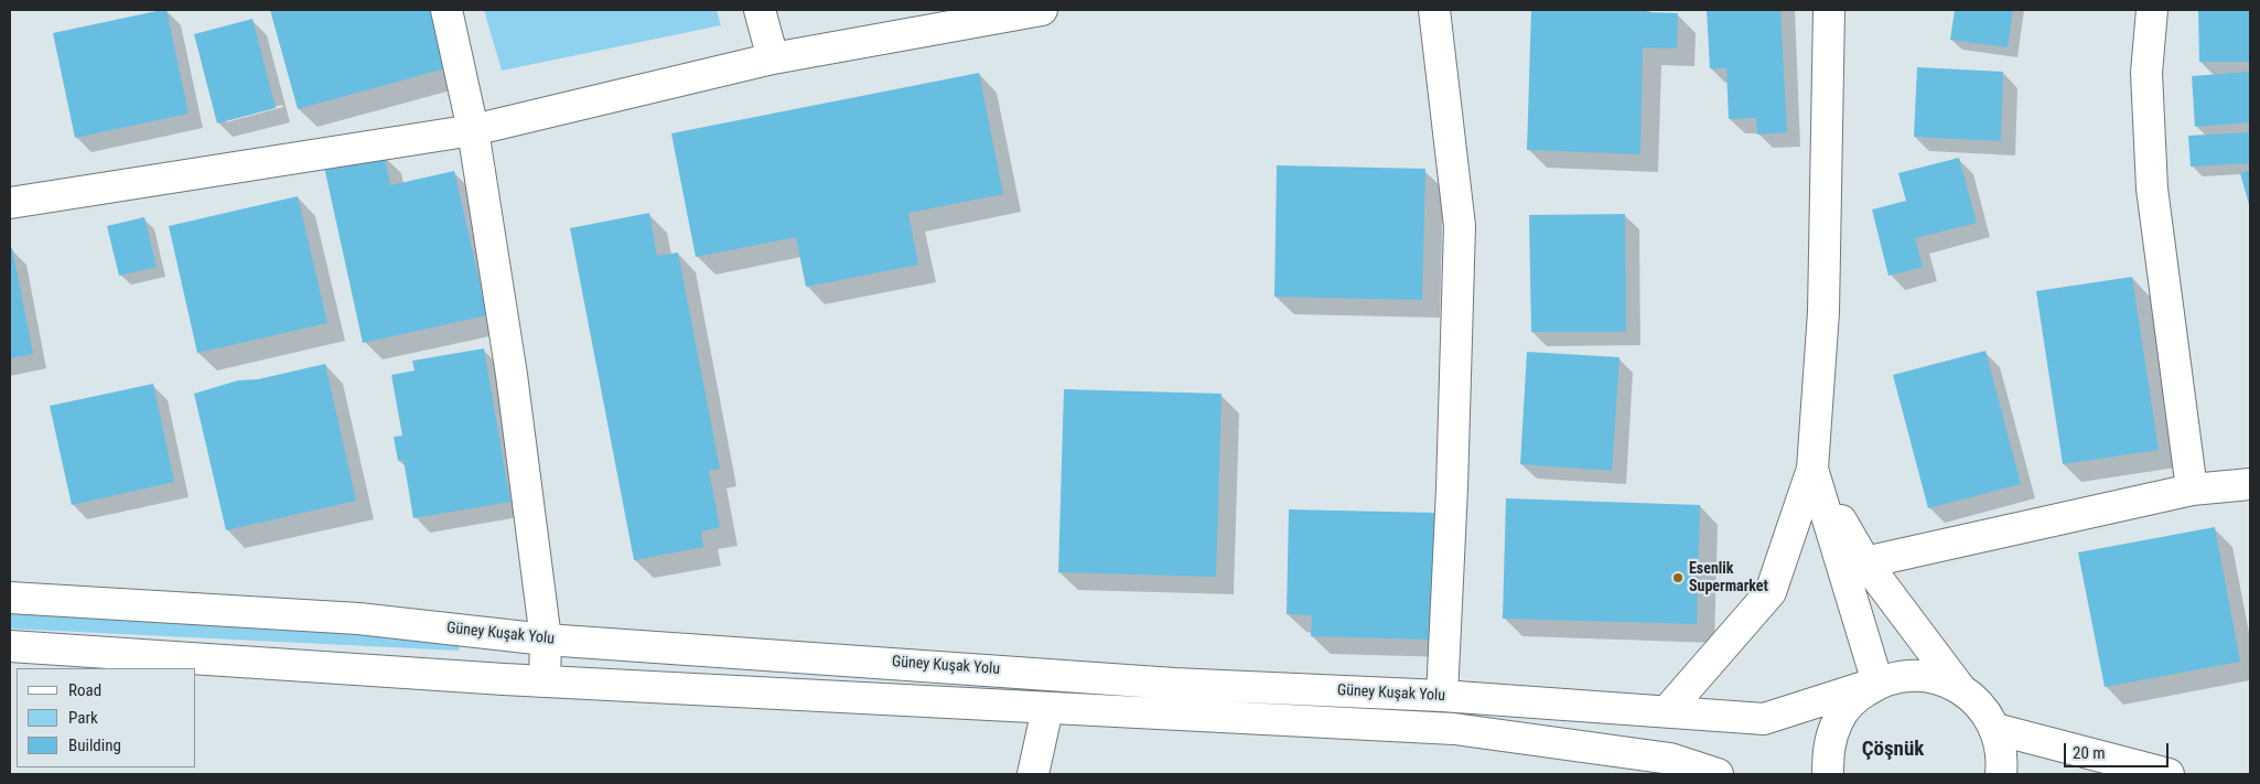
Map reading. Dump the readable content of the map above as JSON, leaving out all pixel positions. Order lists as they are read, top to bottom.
{
  "streets": {
    "street": ["Güney Kuşak Yolu"]
  },
  "districts": ["Çöşnük"],
  "places": ["Esenlik Supermarket"],
  "legend": ["Road", "Park", "Building"],
  "scale_bar": "20 m"
}
